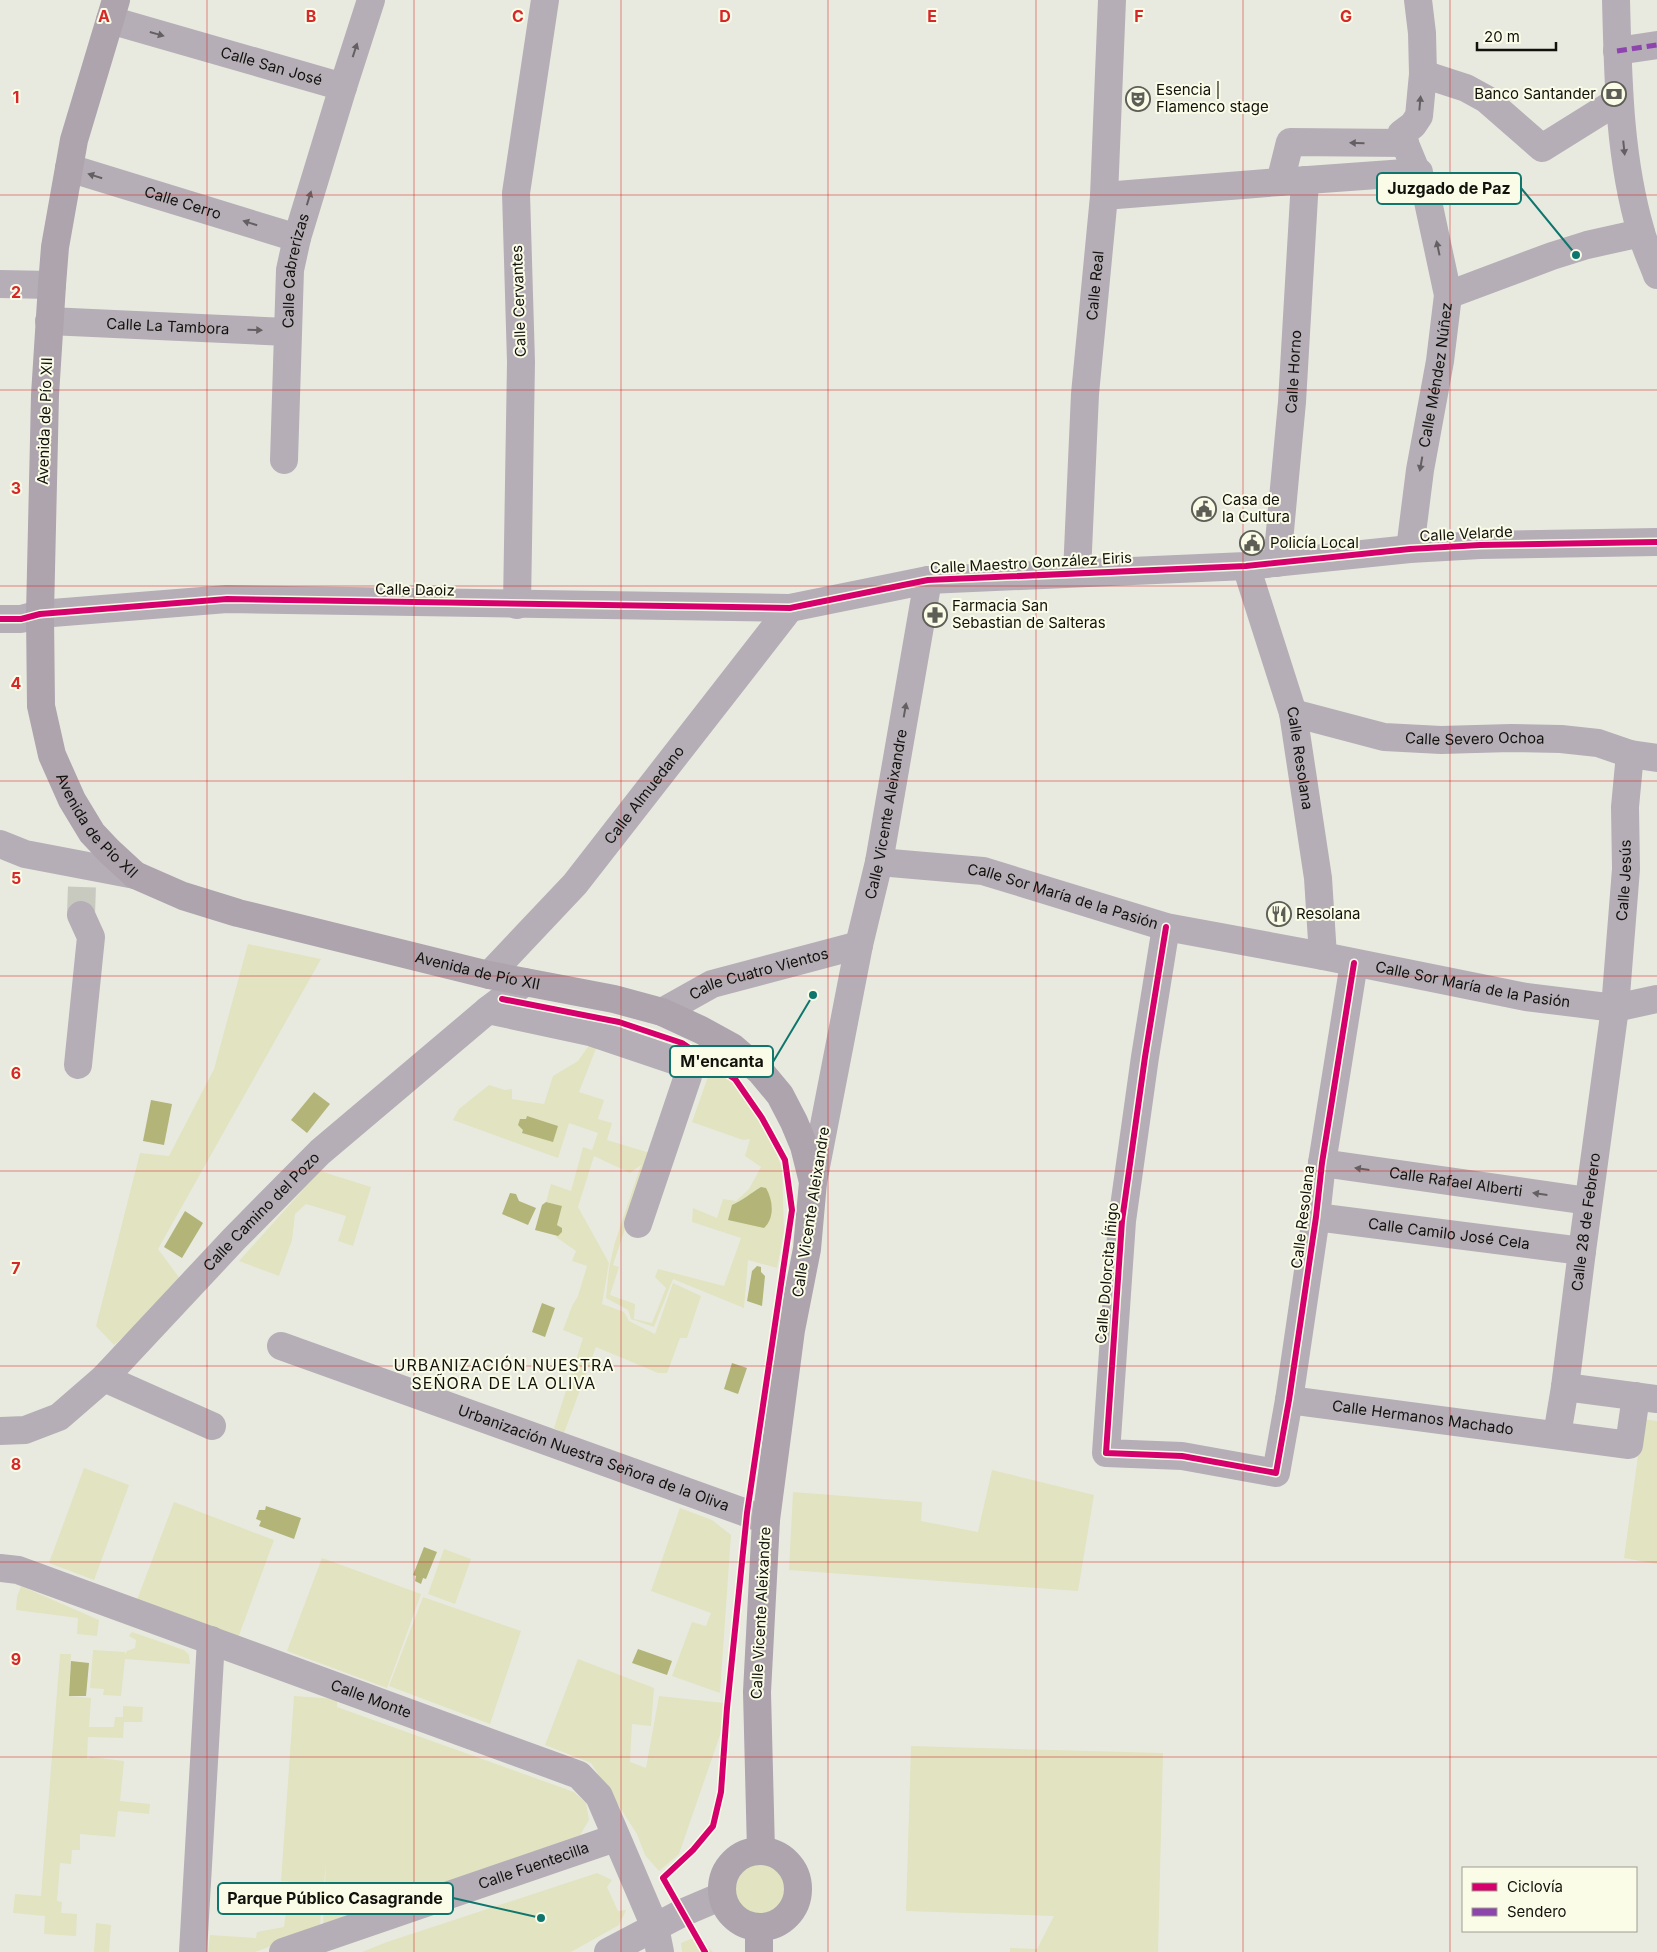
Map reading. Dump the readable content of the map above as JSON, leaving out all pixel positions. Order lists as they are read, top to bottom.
{
  "streets": {
    "main road": ["Avenida de Pío XII", "Calle Vicente Aleixandre"],
    "street": [
      "Calle San José",
      "Calle Cerro",
      "Calle Cabrerizas",
      "Calle Real",
      "Calle Cervantes",
      "Calle La Tambora",
      "Calle Horno",
      "Calle Méndez Núñez",
      "Calle Velarde",
      "Calle Maestro González Eiris",
      "Calle Daoiz",
      "Calle Severo Ochoa",
      "Calle Resolana",
      "Calle Almuedano",
      "Calle Jesús",
      "Calle Sor María de la Pasión",
      "Calle Cuatro Vientos",
      "Calle Rafael Alberti",
      "Calle Camino del Pozo",
      "Calle 28 de Febrero",
      "Calle Camilo José Cela",
      "Calle Dolorcita Íñigo",
      "Calle Hermanos Machado",
      "Urbanización Nuestra Señora de la Oliva",
      "Calle Monte",
      "Calle Fuentecilla"
    ]
  },
  "crossings": [
    ["Calle San José", "Calle Cabrerizas"],
    ["Calle San José", "Avenida de Pío XII"],
    ["Calle Cerro", "Calle Cabrerizas"],
    ["Calle Cerro", "Avenida de Pío XII"],
    ["Calle Cabrerizas", "Calle La Tambora"],
    ["Calle Real", "Calle Maestro González Eiris"],
    ["Calle Cervantes", "Calle Daoiz"],
    ["Calle La Tambora", "Avenida de Pío XII"],
    ["Calle Horno", "Calle Méndez Núñez"],
    ["Calle Horno", "Calle Velarde"],
    ["Calle Horno", "Calle Maestro González Eiris"],
    ["Calle Méndez Núñez", "Calle Velarde"],
    ["Avenida de Pío XII", "Calle Daoiz"],
    ["Avenida de Pío XII", "Calle Almuedano"],
    ["Avenida de Pío XII", "Calle Vicente Aleixandre"],
    ["Avenida de Pío XII", "Calle Cuatro Vientos"],
    ["Avenida de Pío XII", "Calle Camino del Pozo"],
    ["Calle Velarde", "Calle Maestro González Eiris"],
    ["Calle Maestro González Eiris", "Calle Daoiz"],
    ["Calle Maestro González Eiris", "Calle Resolana"],
    ["Calle Maestro González Eiris", "Calle Almuedano"],
    ["Calle Maestro González Eiris", "Calle Vicente Aleixandre"],
    ["Calle Daoiz", "Calle Almuedano"],
    ["Calle Severo Ochoa", "Calle Resolana"],
    ["Calle Severo Ochoa", "Calle Jesús"],
    ["Calle Resolana", "Calle Sor María de la Pasión"],
    ["Calle Resolana", "Calle Rafael Alberti"],
    ["Calle Resolana", "Calle Camilo José Cela"],
    ["Calle Resolana", "Calle Dolorcita Íñigo"],
    ["Calle Resolana", "Calle Hermanos Machado"],
    ["Calle Vicente Aleixandre", "Calle Sor María de la Pasión"],
    ["Calle Vicente Aleixandre", "Calle Cuatro Vientos"],
    ["Calle Vicente Aleixandre", "Urbanización Nuestra Señora de la Oliva"],
    ["Calle Jesús", "Calle Sor María de la Pasión"],
    ["Calle Jesús", "Calle 28 de Febrero"],
    ["Calle Sor María de la Pasión", "Calle 28 de Febrero"],
    ["Calle Sor María de la Pasión", "Calle Dolorcita Íñigo"],
    ["Calle Rafael Alberti", "Calle 28 de Febrero"],
    ["Calle 28 de Febrero", "Calle Camilo José Cela"],
    ["Calle 28 de Febrero", "Calle Hermanos Machado"],
    ["Calle Monte", "Calle Fuentecilla"]
  ],
  "one_way": [
    "Calle San José",
    "Calle Cerro",
    "Calle Cabrerizas",
    "Calle La Tambora",
    "Calle Rafael Alberti"
  ],
  "districts": ["URBANIZACIÓN NUESTRA SEÑORA DE LA OLIVA"],
  "places": {
    "bank": ["Banco Santander"],
    "theatre": ["Esencia | Flamenco stage"],
    "other": ["Juzgado de Paz", "M'encanta", "Parque Público Casagrande"],
    "public building": ["Casa de la Cultura", "Policía Local"],
    "pharmacy": ["Farmacia San Sebastian de Salteras"],
    "restaurant": ["Resolana"]
  },
  "legend": ["Ciclovía", "Sendero"],
  "scale_bar": "20 m",
  "grid": {
    "columns": [
      "A",
      "B",
      "C",
      "D",
      "E",
      "F",
      "G"
    ],
    "rows": [
      "1",
      "2",
      "3",
      "4",
      "5",
      "6",
      "7",
      "8",
      "9"
    ]
  }
}
